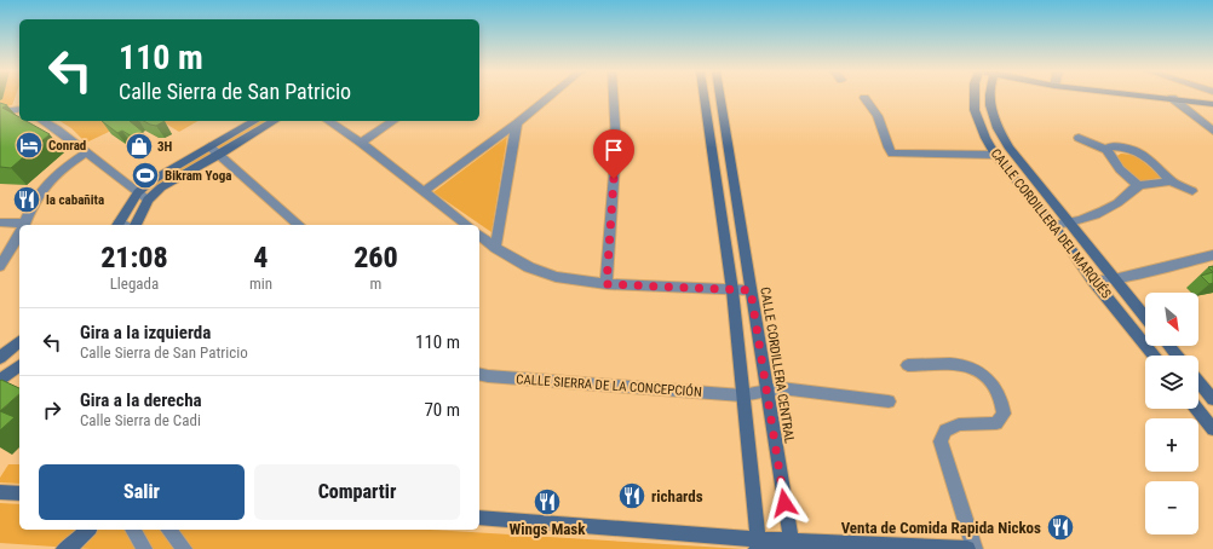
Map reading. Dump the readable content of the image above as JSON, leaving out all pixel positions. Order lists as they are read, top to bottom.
{
  "streets": {
    "street": ["CALLE CORDILLERA DEL MARQUÉS", "CALLE CORDILLERA CENTRAL", "CALLE SIERRA DE LA CONCEPCIÓN"]
  },
  "crossings": [
    ["CALLE CORDILLERA CENTRAL", "CALLE SIERRA DE LA CONCEPCIÓN"]
  ],
  "places": {
    "hotel": ["Conrad"],
    "shop": ["3H"],
    "sports": ["Bikram Yoga"],
    "restaurant": [
      "la cabañita",
      "richards",
      "Wings Mask",
      "Venta de Comida Rapida Nickos"
    ]
  },
  "north": "bottom right",
  "page": {
    "turn": ["110 m", "Calle Sierra de San Patricio"],
    "eta": [
      "21:08",
      "Llegada",
      "4",
      "min",
      "260",
      "m"
    ],
    "map_buttons": ["+", "−"],
    "list": [
      {
        "name": "Gira a la izquierda",
        "note": "Calle Sierra de San Patricio",
        "value": "110 m"
      },
      {
        "name": "Gira a la derecha",
        "note": "Calle Sierra de Cadi",
        "value": "70 m"
      }
    ],
    "buttons": ["Salir", "Compartir"]
  }
}
